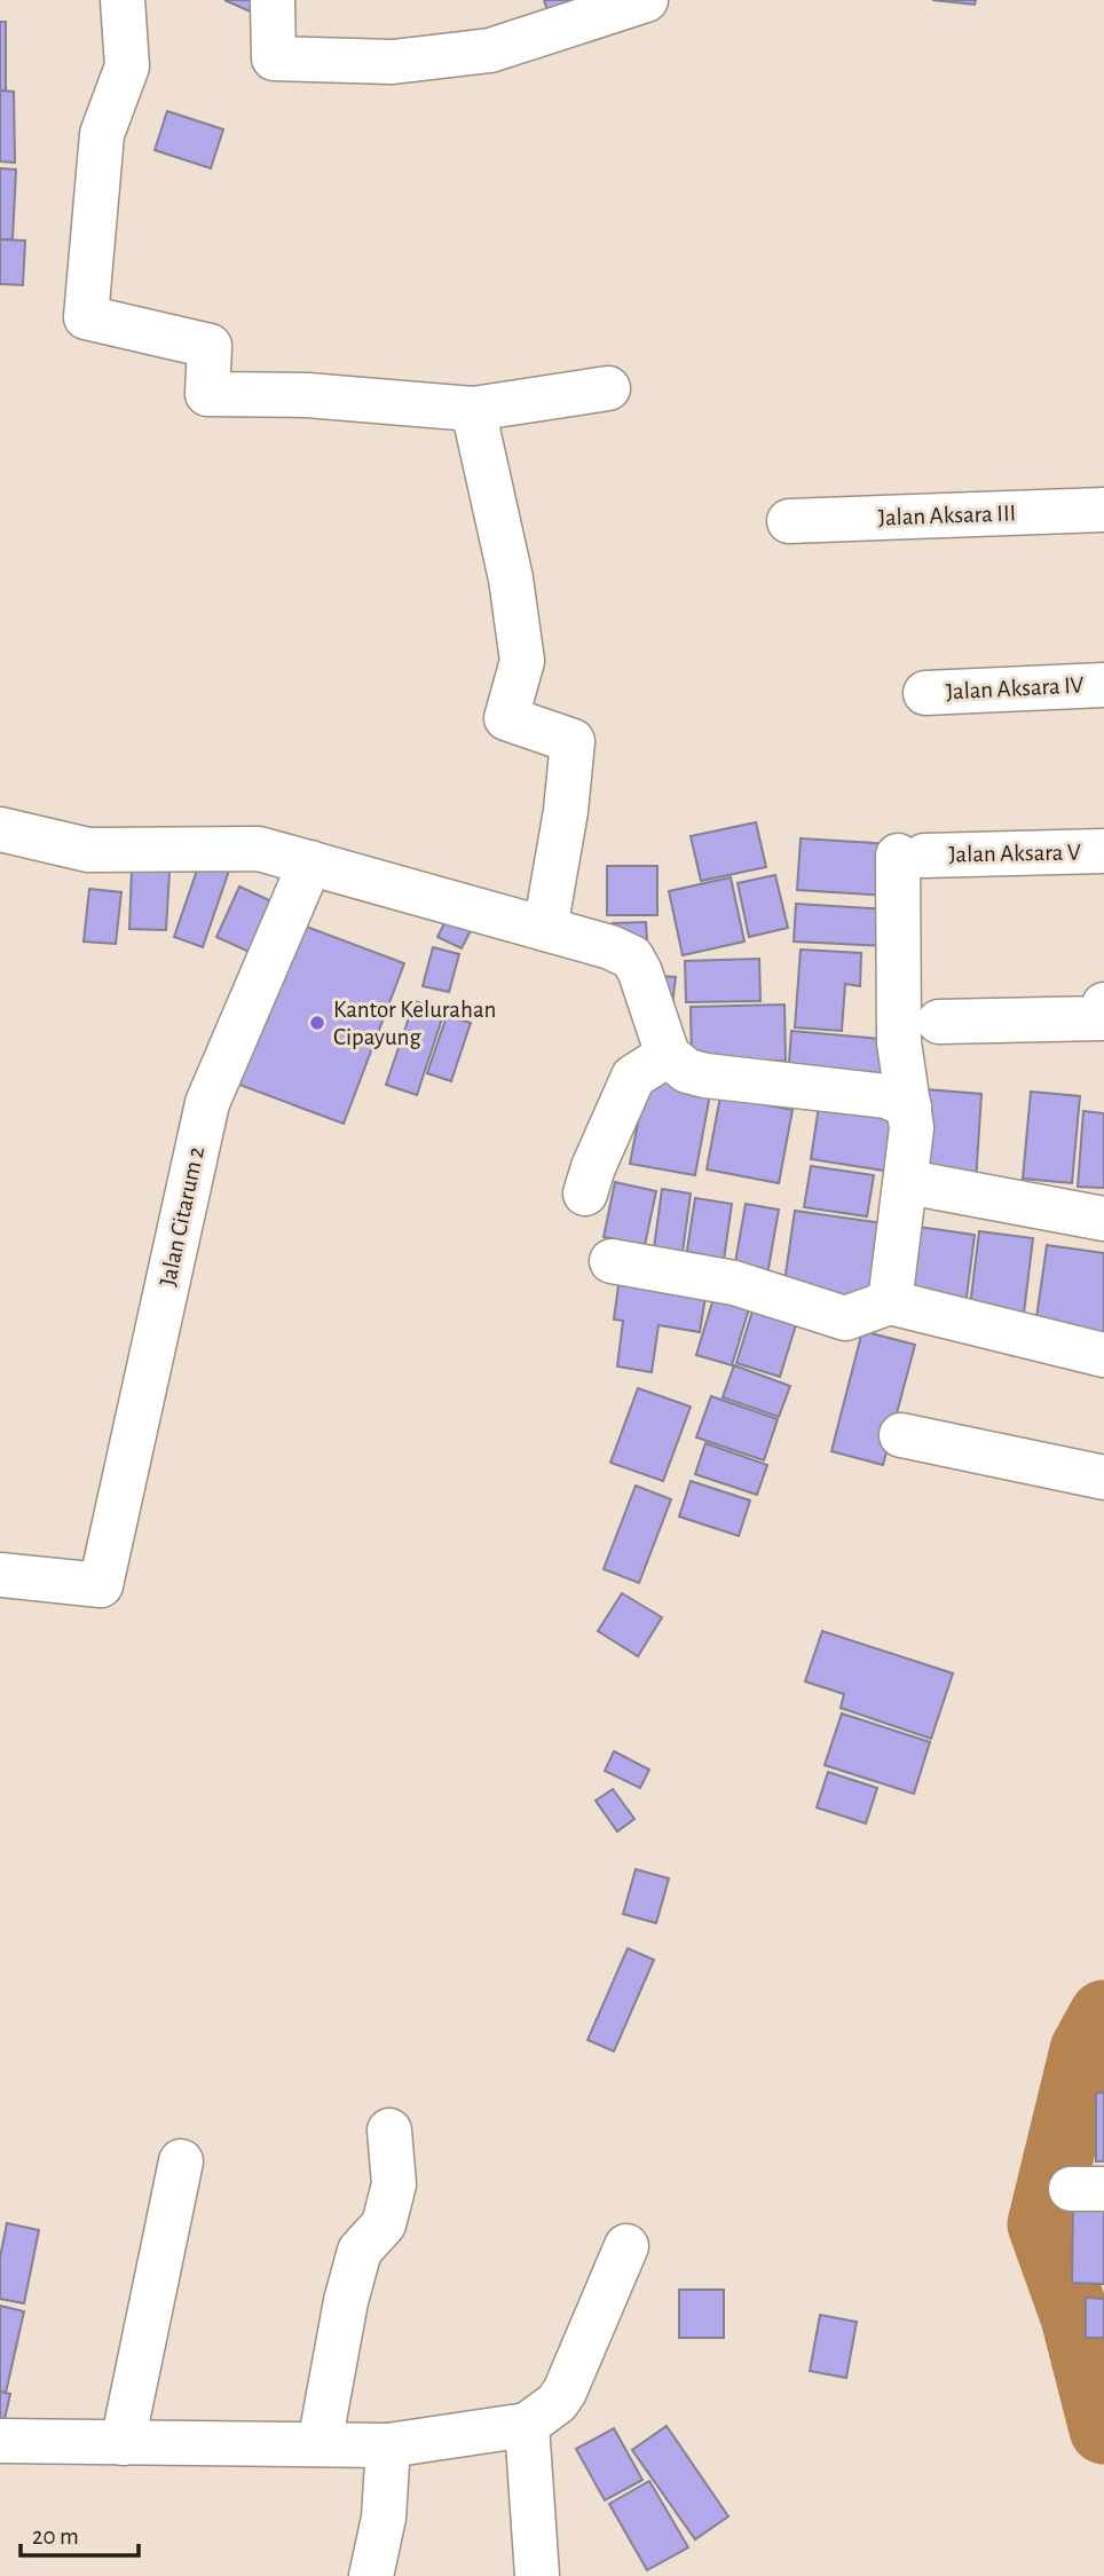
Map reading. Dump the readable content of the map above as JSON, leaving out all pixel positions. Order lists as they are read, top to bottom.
{
  "streets": {
    "street": [
      "Jalan Aksara III",
      "Jalan Aksara IV",
      "Jalan Aksara V",
      "Jalan Citarum 2"
    ]
  },
  "places": ["Kantor Kelurahan Cipayung"],
  "scale_bar": "20 m"
}
